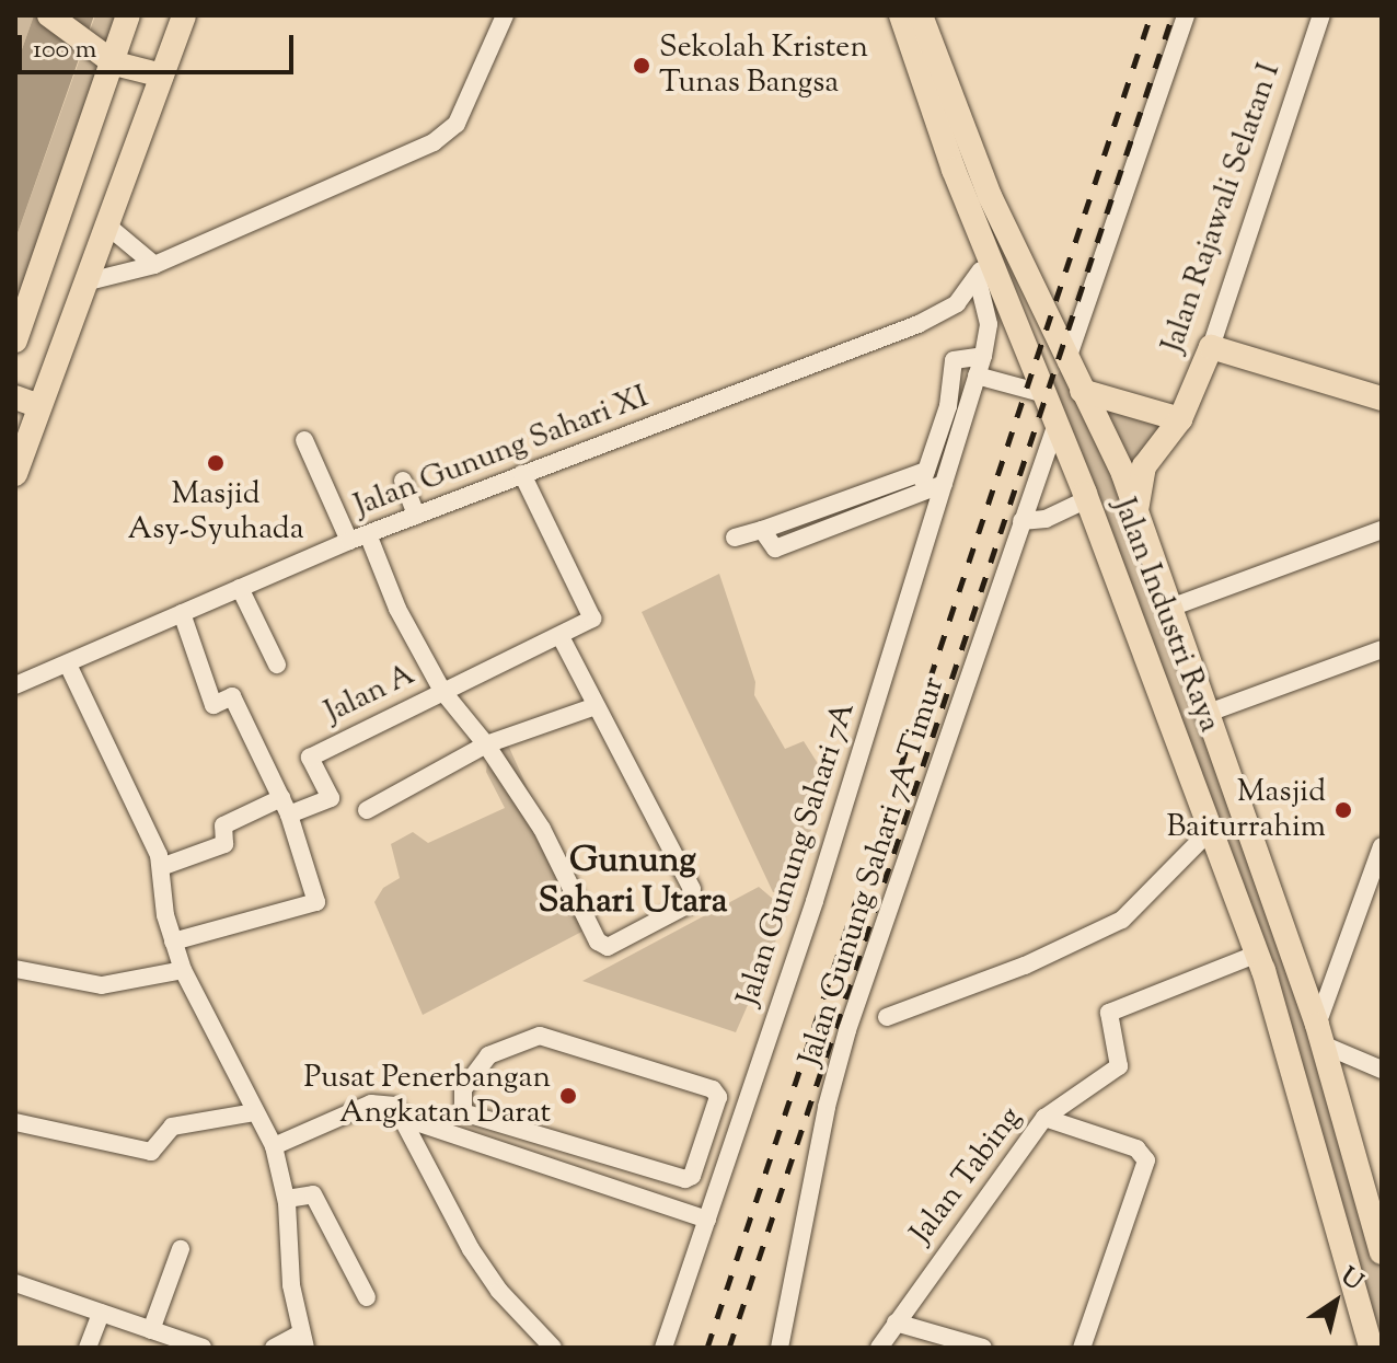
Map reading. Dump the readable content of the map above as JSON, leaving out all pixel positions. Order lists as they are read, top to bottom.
{
  "streets": {
    "main road": ["Jalan Rajawali Selatan I", "Jalan Industri Raya"],
    "street": [
      "Jalan Gunung Sahari XI",
      "Jalan A",
      "Jalan Gunung Sahari 7A",
      "Jalan Gunung Sahari 7A Timur",
      "Jalan Tabing"
    ]
  },
  "crossings": [
    ["Jalan Rajawali Selatan I", "Jalan Industri Raya"],
    ["Jalan Gunung Sahari XI", "Jalan Industri Raya"],
    ["Jalan Gunung Sahari XI", "Jalan A"],
    ["Jalan Gunung Sahari XI", "Jalan Gunung Sahari 7A"],
    ["Jalan Industri Raya", "Jalan Gunung Sahari 7A Timur"],
    ["Jalan Industri Raya", "Jalan Tabing"]
  ],
  "districts": ["Gunung Sahari Utara"],
  "places": [
    "Sekolah Kristen Tunas Bangsa",
    "Masjid Asy-Syuhada",
    "Masjid Baiturrahim",
    "Pusat Penerbangan Angkatan Darat"
  ],
  "scale_bar": "100 m",
  "north": "top right"
}
